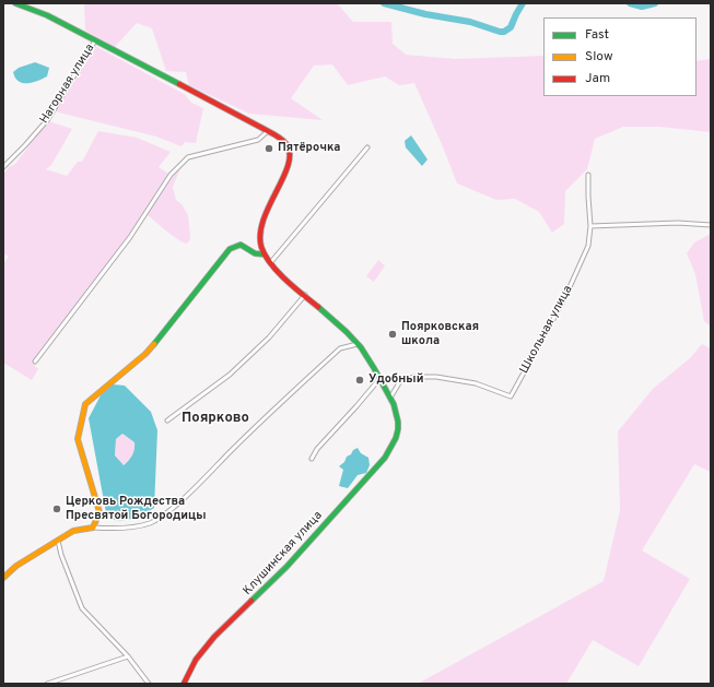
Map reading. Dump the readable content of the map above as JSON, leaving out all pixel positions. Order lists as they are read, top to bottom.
{
  "streets": {
    "main road": ["Клушинская улица"],
    "street": ["Нагорная улица", "Школьная улица"]
  },
  "crossings": [
    ["Школьная улица", "Клушинская улица"]
  ],
  "districts": ["Поярково"],
  "places": [
    "Пятёрочка",
    "Поярковская школа",
    "Удобный",
    "Церковь Рождества Пресвятой Богородицы"
  ],
  "legend": ["Fast", "Slow", "Jam"]
}
